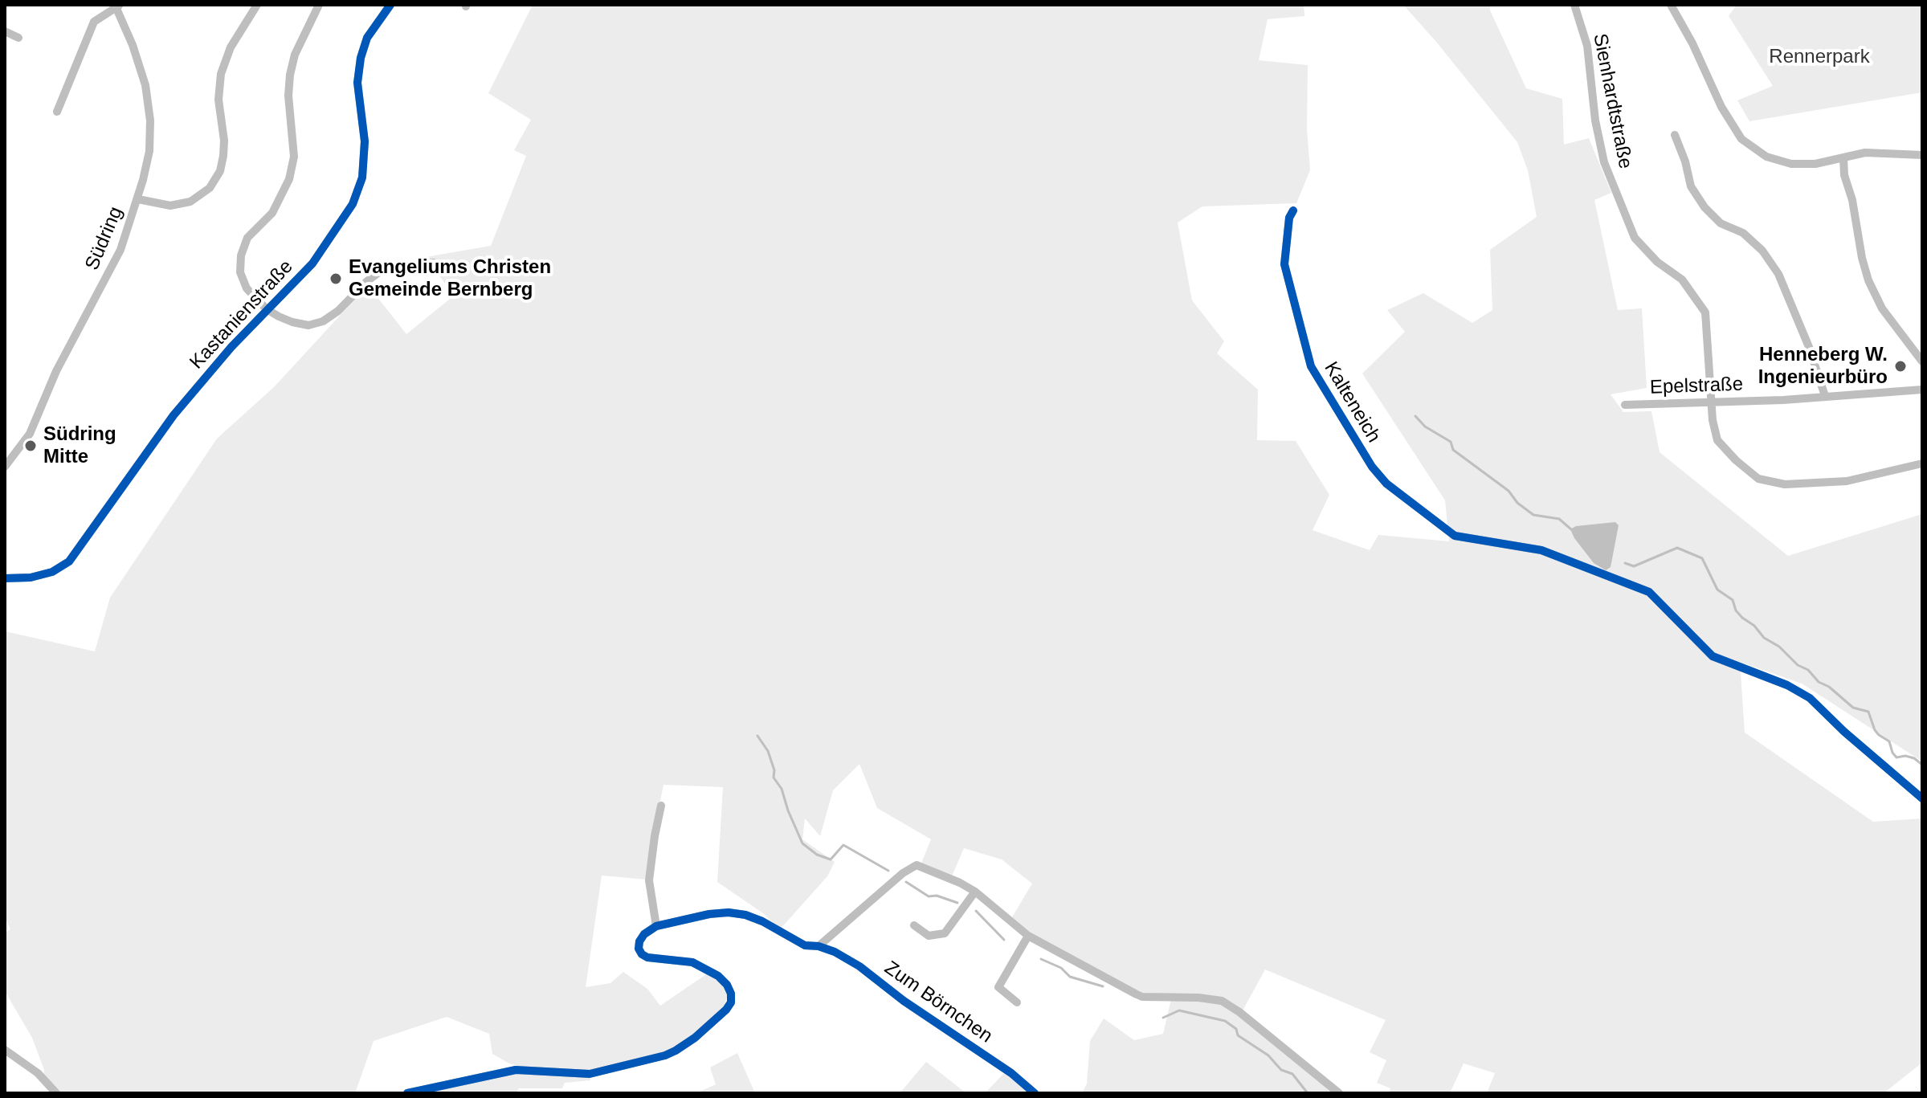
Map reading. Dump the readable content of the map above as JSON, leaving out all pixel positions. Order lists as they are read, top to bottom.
{
  "streets": {
    "street": [
      "Sienhardtstraße",
      "Südring",
      "Kastanienstraße",
      "Epelstraße",
      "Kalteneich",
      "Zum Börnchen"
    ]
  },
  "crossings": [
    ["Sienhardtstraße", "Epelstraße"]
  ],
  "parks": ["Rennerpark"],
  "places": ["Evangeliums Christen Gemeinde Bernberg", "Henneberg W. Ingenieurbüro", "Südring Mitte"]
}
